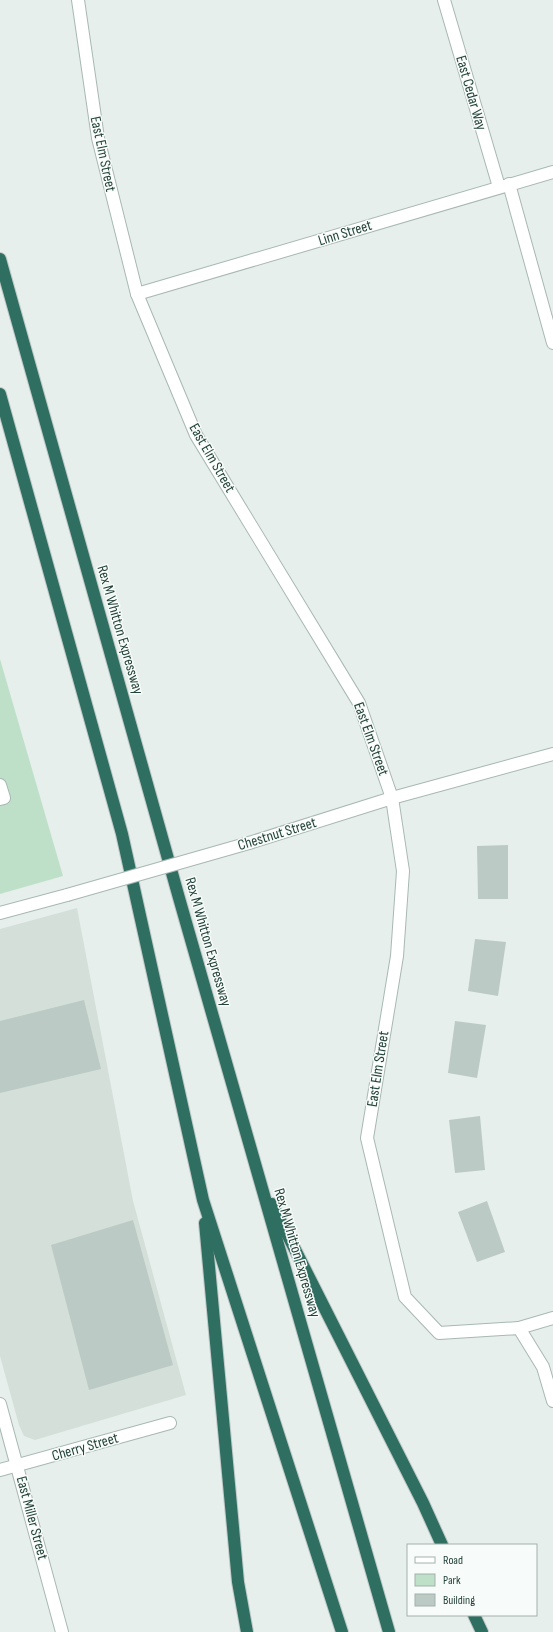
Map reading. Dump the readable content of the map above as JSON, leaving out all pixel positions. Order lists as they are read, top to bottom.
{
  "streets": {
    "highway": ["Rex M Whitton Expressway"],
    "street": [
      "East Cedar Way",
      "East Elm Street",
      "Linn Street",
      "Chestnut Street",
      "Cherry Street",
      "East Miller Street"
    ]
  },
  "crossings": [
    ["East Cedar Way", "Linn Street"],
    ["East Elm Street", "Linn Street"],
    ["East Elm Street", "Chestnut Street"],
    ["Cherry Street", "East Miller Street"]
  ],
  "legend": ["Road", "Park", "Building"]
}
